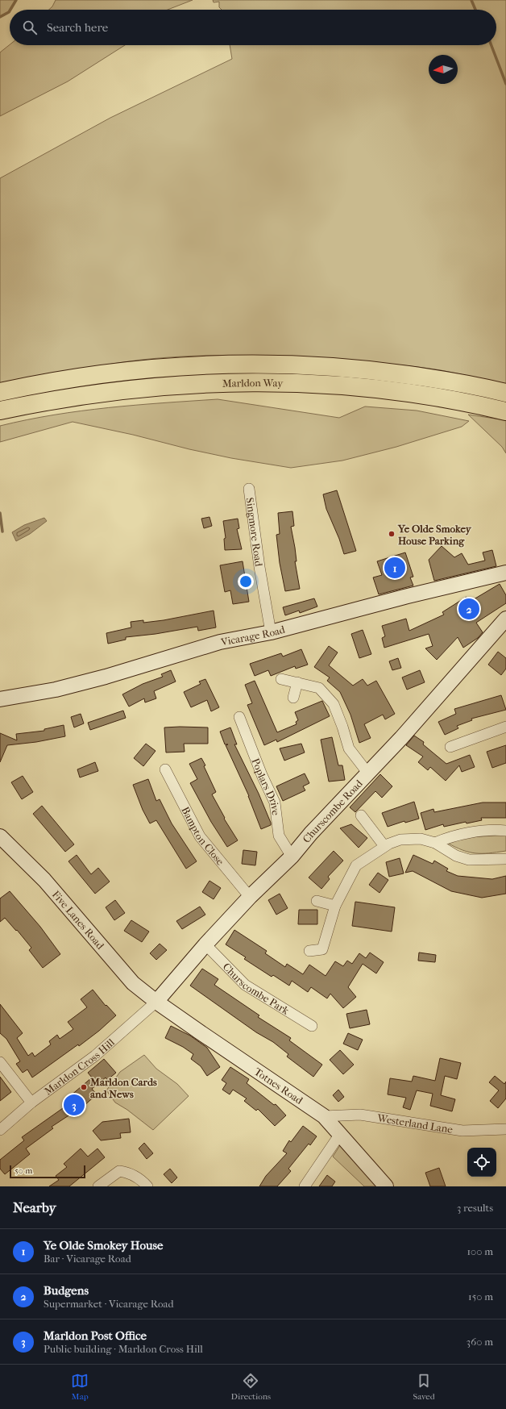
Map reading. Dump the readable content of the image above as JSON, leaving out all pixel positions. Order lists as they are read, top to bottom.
{
  "streets": {
    "highway": ["Marldon Way"],
    "street": [
      "Singmore Road",
      "Vicarage Road",
      "Poplars Drive",
      "Churscombe Road",
      "Bampton Close",
      "Five Lanes Road",
      "Churscombe Park",
      "Marldon Cross Hill",
      "Totnes Road",
      "Westerland Lane"
    ]
  },
  "crossings": [
    ["Singmore Road", "Vicarage Road"],
    ["Poplars Drive", "Churscombe Road"],
    ["Churscombe Road", "Bampton Close"],
    ["Churscombe Road", "Five Lanes Road"],
    ["Churscombe Road", "Churscombe Park"],
    ["Churscombe Road", "Marldon Cross Hill"],
    ["Churscombe Road", "Totnes Road"],
    ["Five Lanes Road", "Marldon Cross Hill"],
    ["Five Lanes Road", "Totnes Road"],
    ["Marldon Cross Hill", "Totnes Road"],
    ["Totnes Road", "Westerland Lane"]
  ],
  "places": ["Ye Olde Smokey House Parking", "Marldon Cards and News"],
  "scale_bar": "50 m",
  "north": "left",
  "page": {
    "search": "Search here",
    "pins": ["1", "2", "3"],
    "scale": "50 m",
    "heading": ["Nearby", "3 results"],
    "list": [
      {
        "mark": "1",
        "name": "Ye Olde Smokey House",
        "note": "Bar · Vicarage Road",
        "value": "100 m"
      },
      {
        "mark": "2",
        "name": "Budgens",
        "note": "Supermarket · Vicarage Road",
        "value": "150 m"
      },
      {
        "mark": "3",
        "name": "Marldon Post Office",
        "note": "Public building · Marldon Cross Hill",
        "value": "360 m"
      }
    ],
    "nav": ["Map", "Directions", "Saved"]
  }
}
